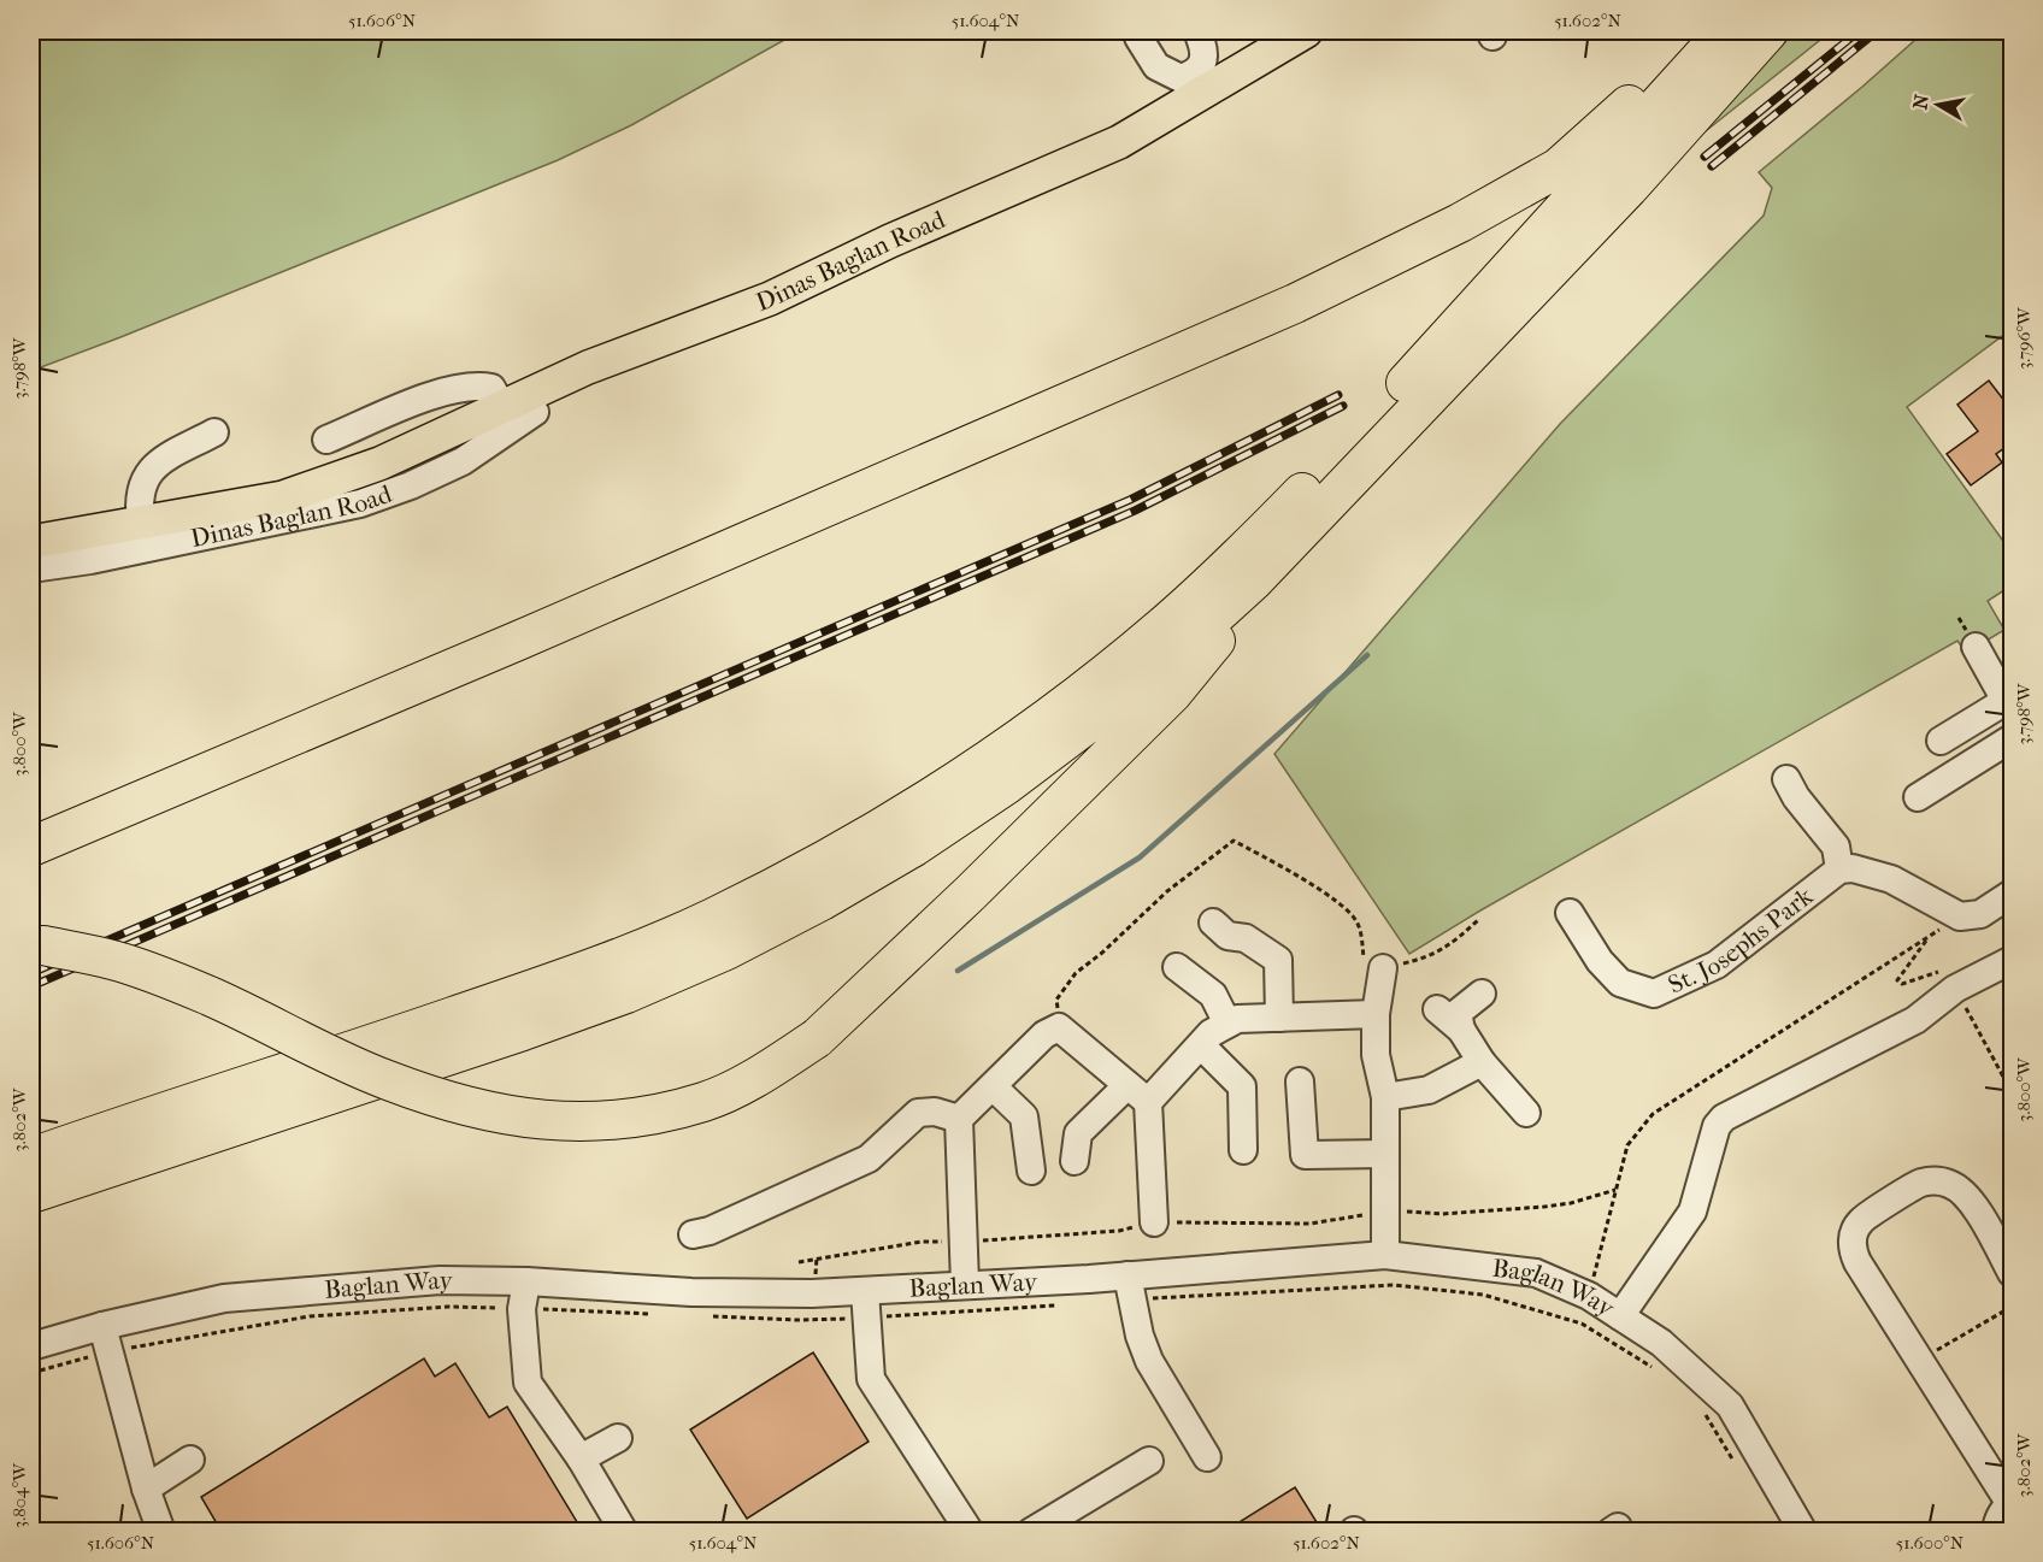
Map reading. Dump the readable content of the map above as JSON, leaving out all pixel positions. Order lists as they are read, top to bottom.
{
  "streets": {
    "main road": ["Dinas Baglan Road"],
    "street": ["St. Josephs Park", "Baglan Way"]
  },
  "north": "left",
  "coordinates": [
    "51.606°N",
    "51.604°N",
    "51.602°N",
    "3.796°W",
    "3.798°W",
    "3.800°W",
    "3.802°W",
    "3.804°W",
    "51.600°N"
  ]
}
